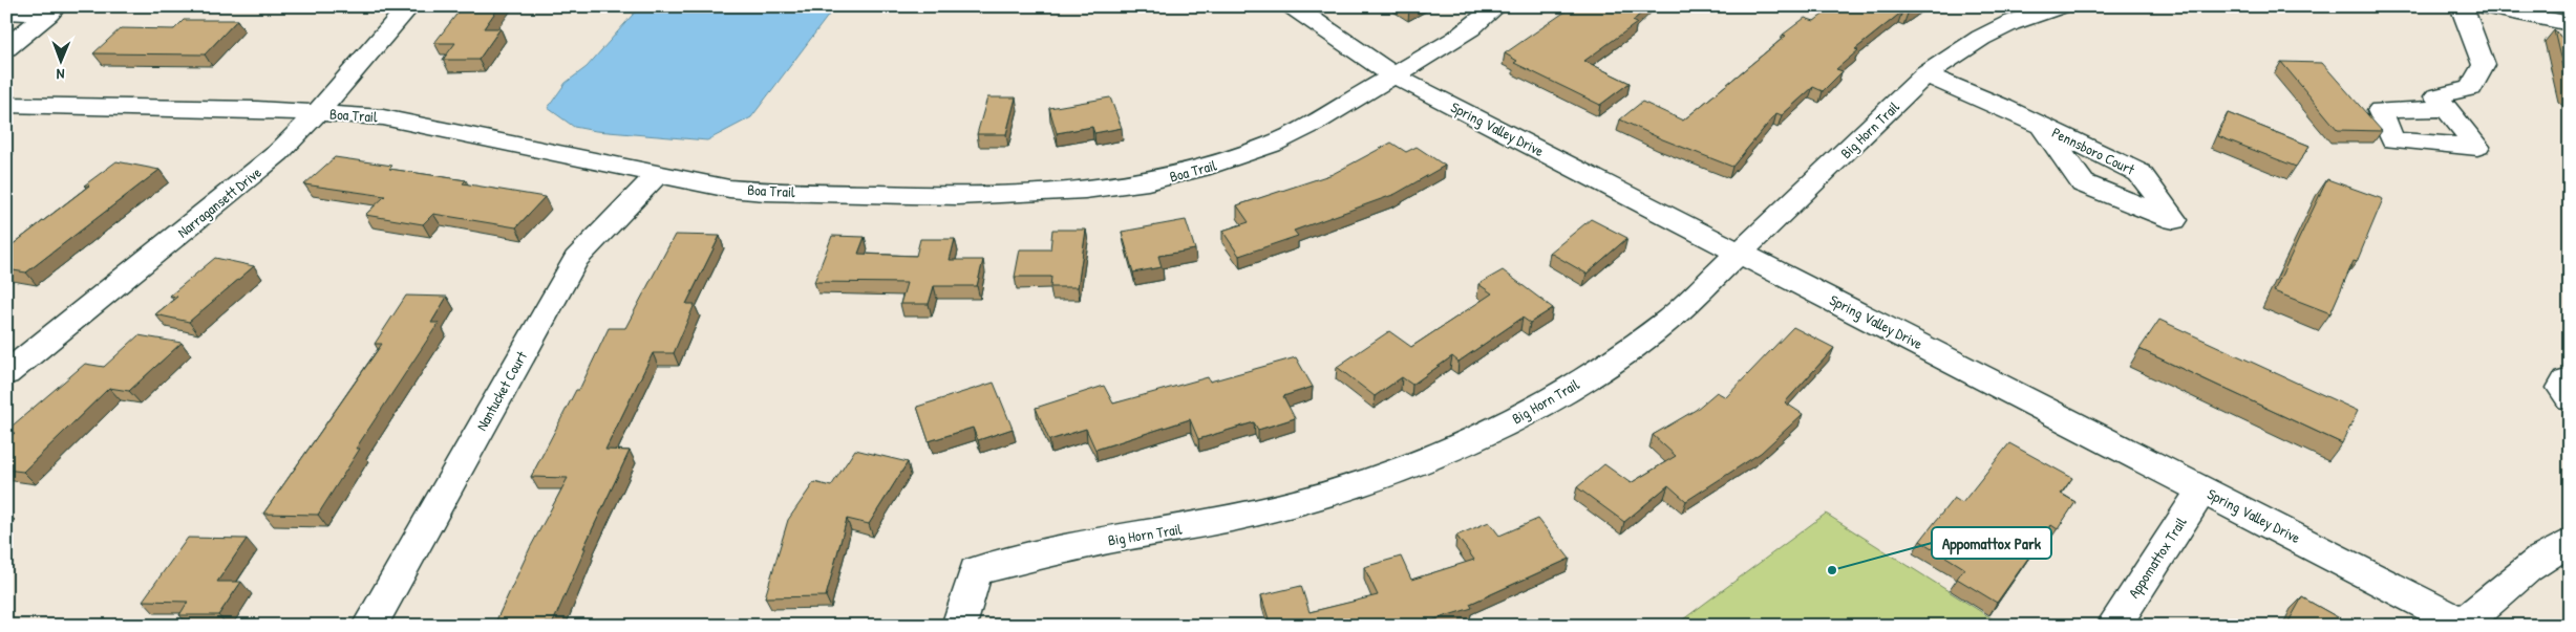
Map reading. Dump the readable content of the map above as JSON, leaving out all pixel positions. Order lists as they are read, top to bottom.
{
  "streets": {
    "street": [
      "Boa Trail",
      "Spring Valley Drive",
      "Big Horn Trail",
      "Pennsboro Court",
      "Narragansett Drive",
      "Nantucket Court",
      "Appomattox Trail"
    ]
  },
  "crossings": [
    ["Boa Trail", "Spring Valley Drive"],
    ["Boa Trail", "Narragansett Drive"],
    ["Boa Trail", "Nantucket Court"],
    ["Spring Valley Drive", "Big Horn Trail"],
    ["Spring Valley Drive", "Appomattox Trail"],
    ["Big Horn Trail", "Pennsboro Court"]
  ],
  "places": ["Appomattox Park"],
  "north": "bottom"
}
